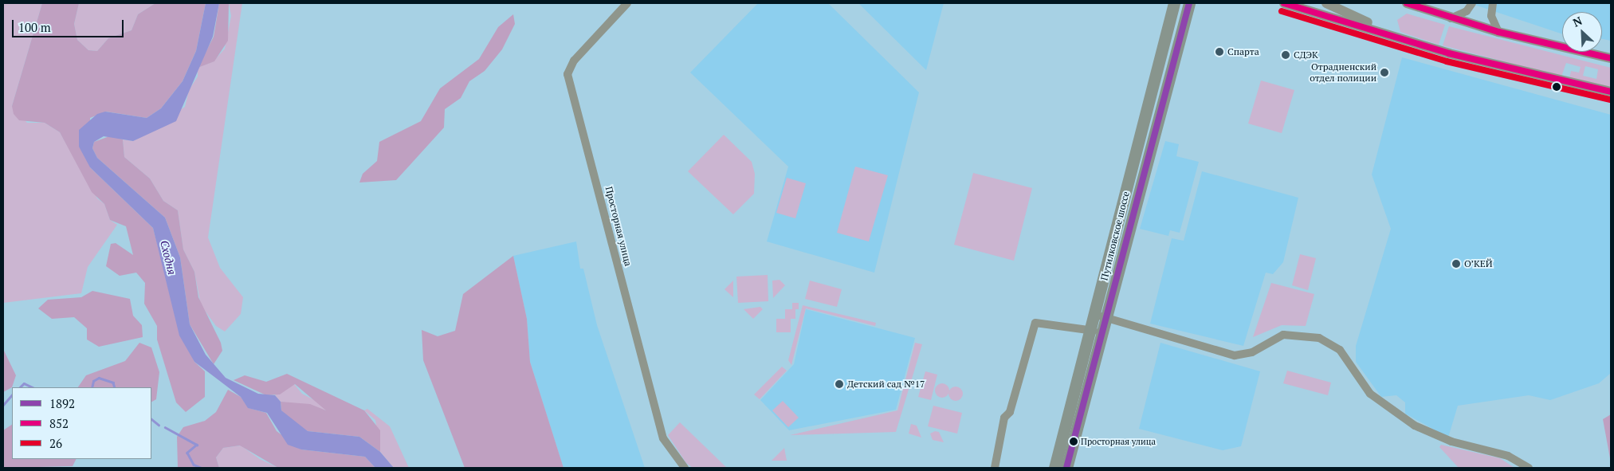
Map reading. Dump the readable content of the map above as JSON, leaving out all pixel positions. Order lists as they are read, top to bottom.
{
  "streets": {
    "main road": ["Путилковское шоссе"],
    "street": ["Просторная улица"]
  },
  "water": ["Сходня"],
  "places": [
    "Спарта",
    "СДЭК",
    "Отрадненский отдел полиции",
    "О’КЕЙ",
    "Детский сад №17",
    "Просторная улица"
  ],
  "lines": ["transit line 1892", "transit line 852", "transit line 26"],
  "legend": ["1892", "852", "26"],
  "scale_bar": "100 m",
  "north": "top left"
}
